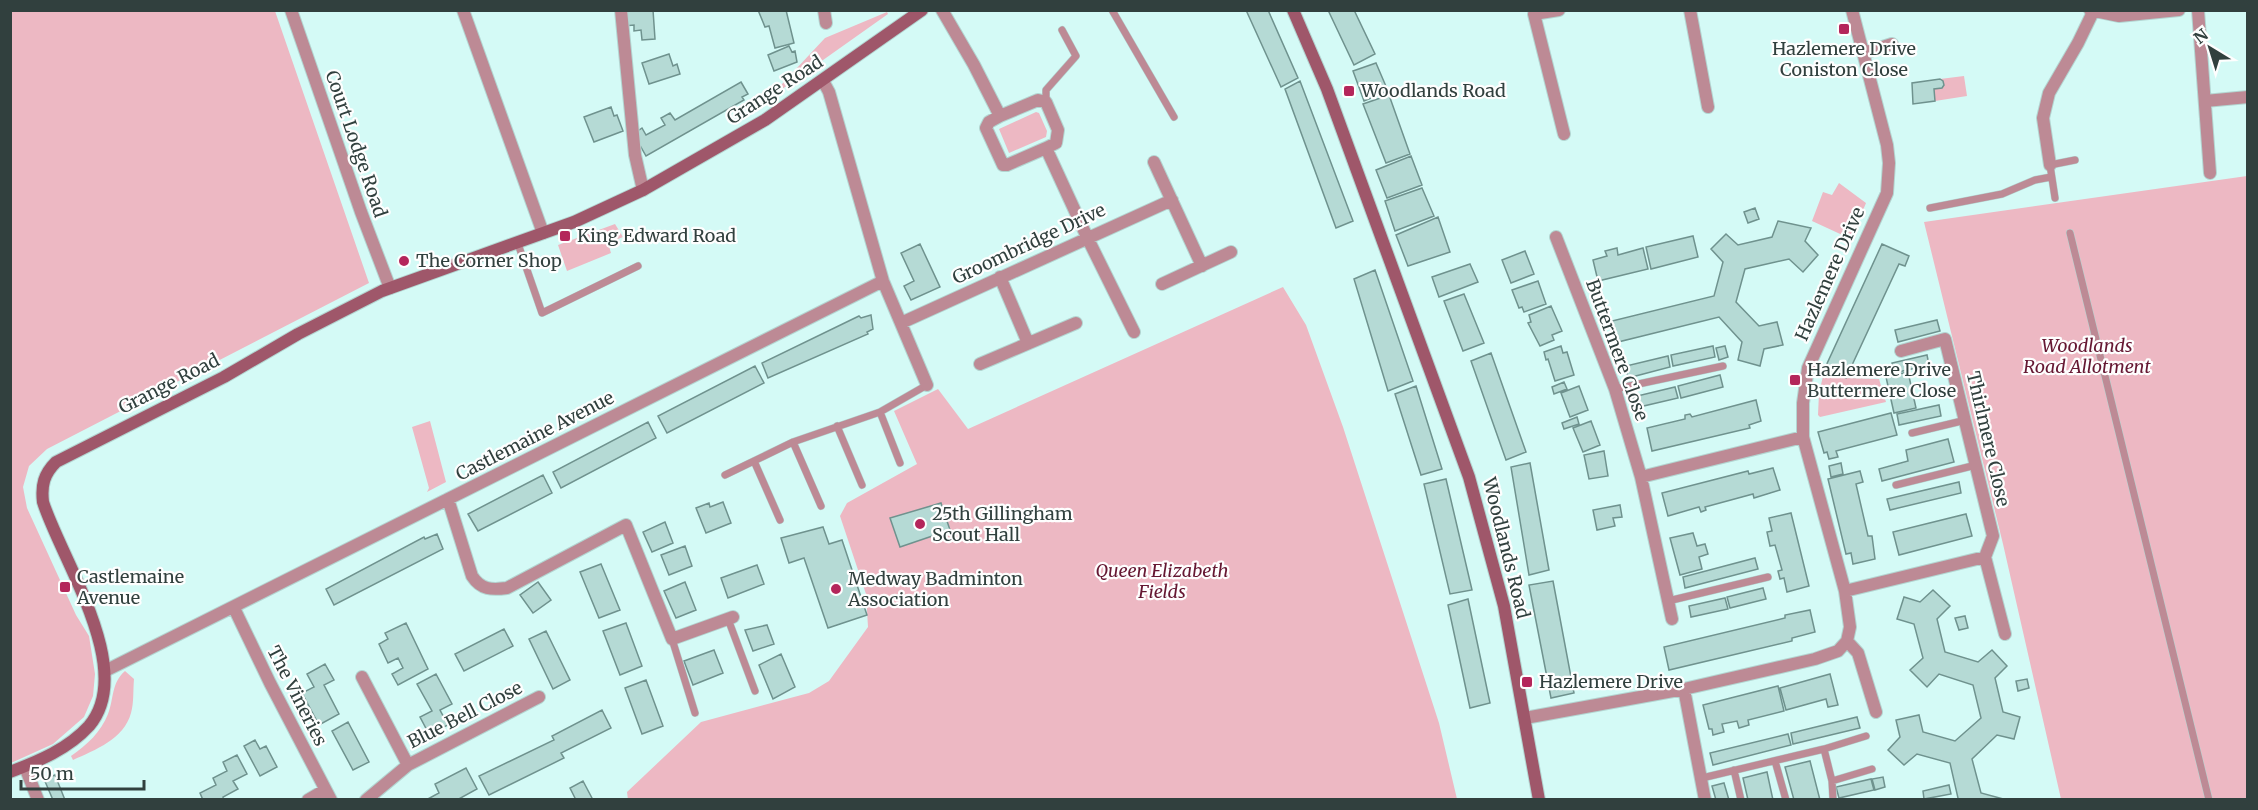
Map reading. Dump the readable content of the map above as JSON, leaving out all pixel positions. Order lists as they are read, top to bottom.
{
  "streets": {
    "street": [
      "Grange Road",
      "Court Lodge Road",
      "Groombridge Drive",
      "Hazlemere Drive",
      "Buttermere Close",
      "Castlemaine Avenue",
      "Thirlmere Close",
      "Woodlands Road",
      "The Vineries",
      "Blue Bell Close"
    ]
  },
  "crossings": [
    ["Grange Road", "Court Lodge Road"],
    ["Grange Road", "Castlemaine Avenue"],
    ["Castlemaine Avenue", "The Vineries"]
  ],
  "parks": ["Woodlands Road Allotment", "Queen Elizabeth Fields"],
  "places": {
    "transit": [
      "Hazlemere Drive Coniston Close",
      "Woodlands Road",
      "King Edward Road",
      "Hazlemere Drive Buttermere Close",
      "Castlemaine Avenue",
      "Hazlemere Drive"
    ],
    "other": ["The Corner Shop", "25th Gillingham Scout Hall", "Medway Badminton Association"]
  },
  "scale_bar": "50 m",
  "north": "top left"
}
